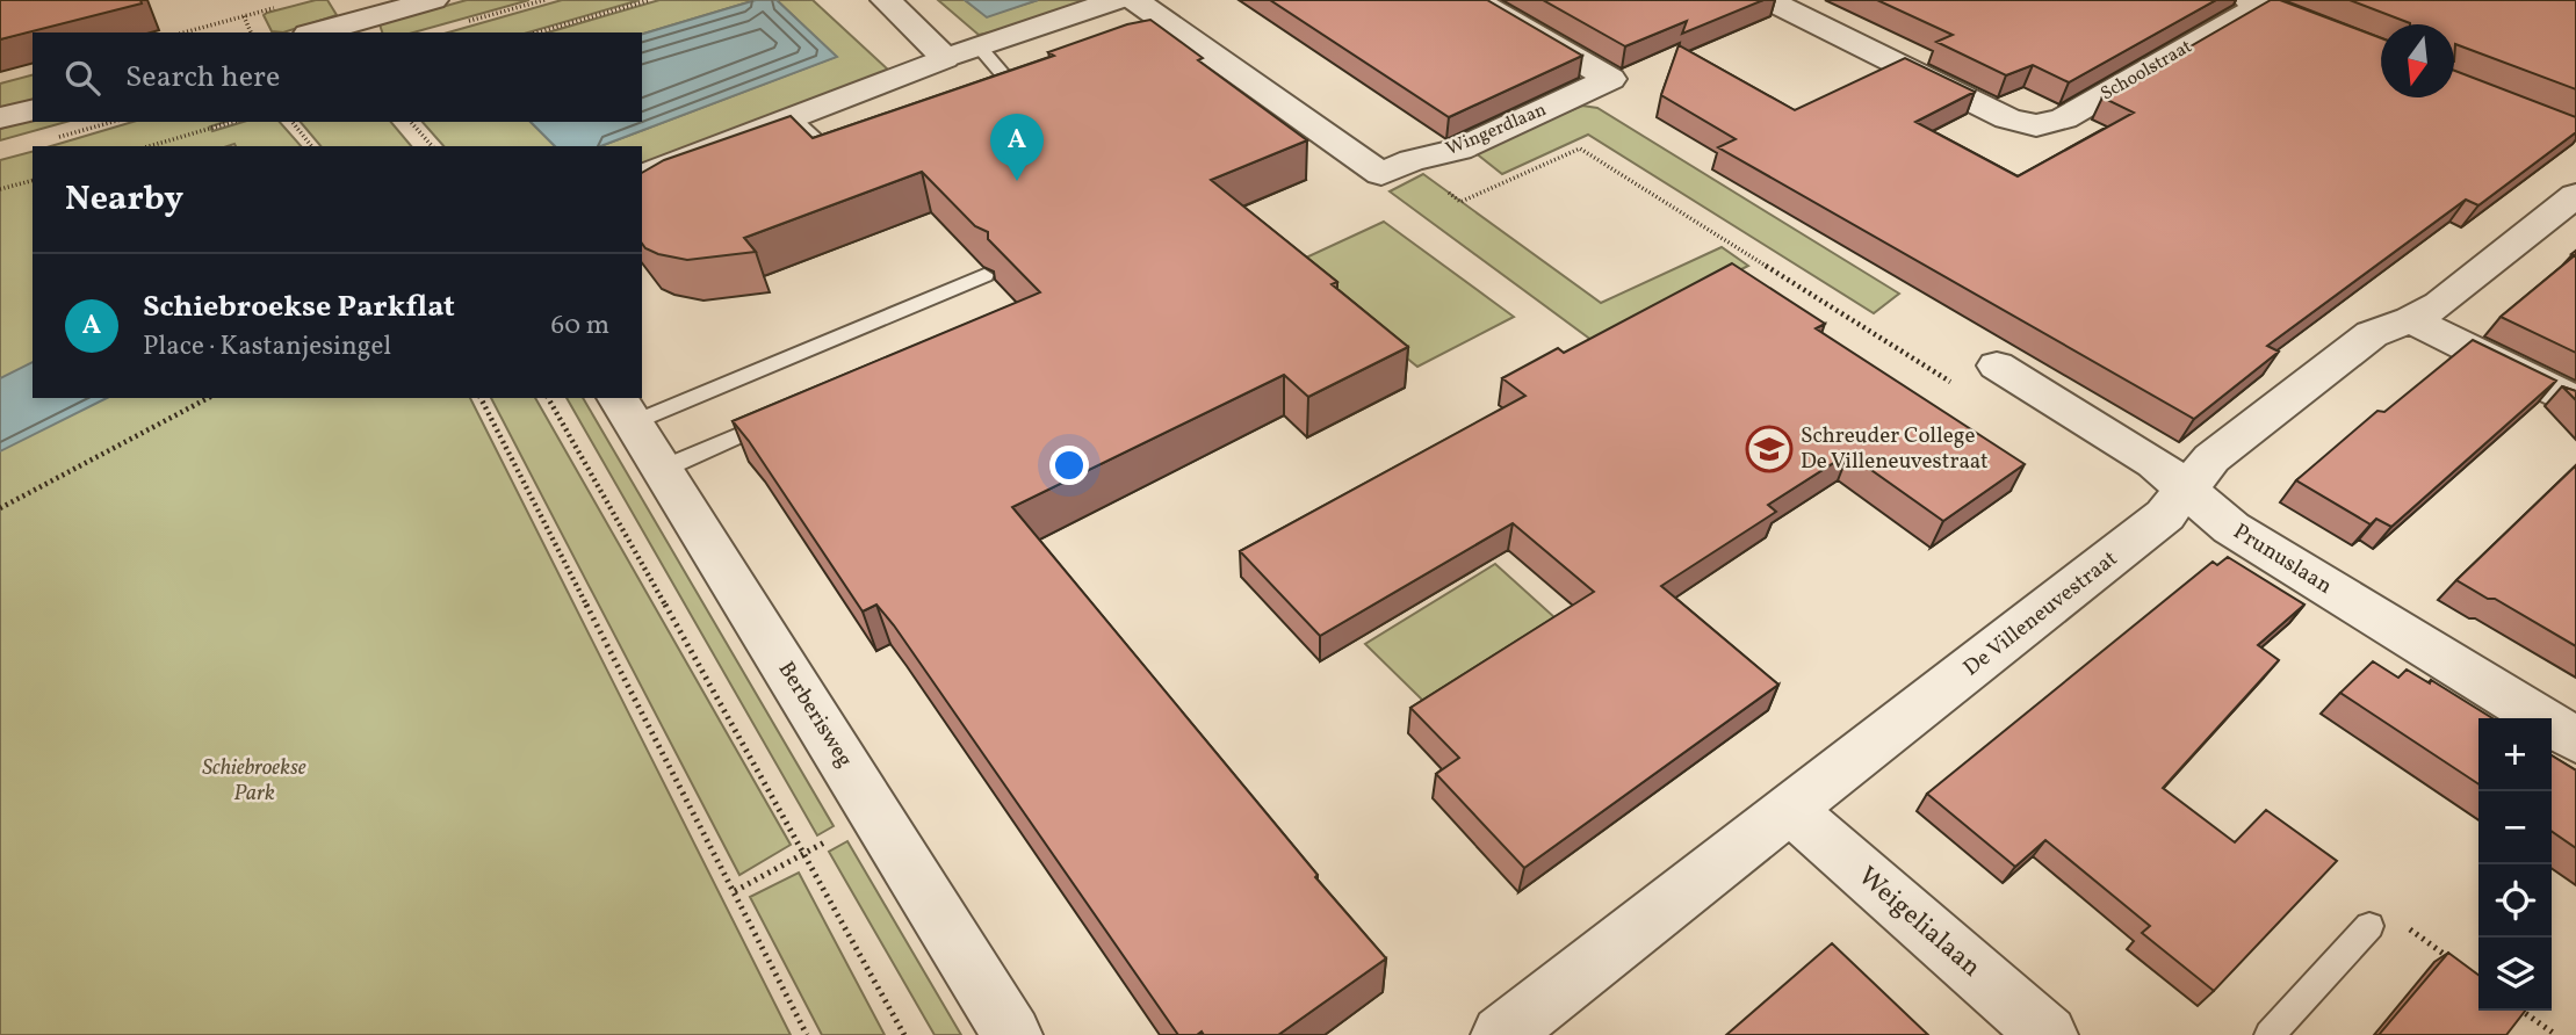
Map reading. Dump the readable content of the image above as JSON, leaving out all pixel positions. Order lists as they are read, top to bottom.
{
  "streets": {
    "street": [
      "Schoolstraat",
      "Wingerdlaan",
      "Prunuslaan",
      "De Villeneuvestraat",
      "Berberisweg",
      "Weigelialaan"
    ]
  },
  "crossings": [
    ["Prunuslaan", "De Villeneuvestraat"],
    ["De Villeneuvestraat", "Weigelialaan"]
  ],
  "parks": ["Schiebroekse Park"],
  "places": {
    "school or university": ["Schreuder College De Villeneuvestraat"]
  },
  "north": "bottom",
  "page": {
    "search": "Search here",
    "pins": "A",
    "heading": "Nearby",
    "list": [
      {
        "mark": "A",
        "name": "Schiebroekse Parkflat",
        "note": "Place · Kastanjesingel",
        "value": "60 m"
      }
    ],
    "map_buttons": ["+", "−"]
  }
}
